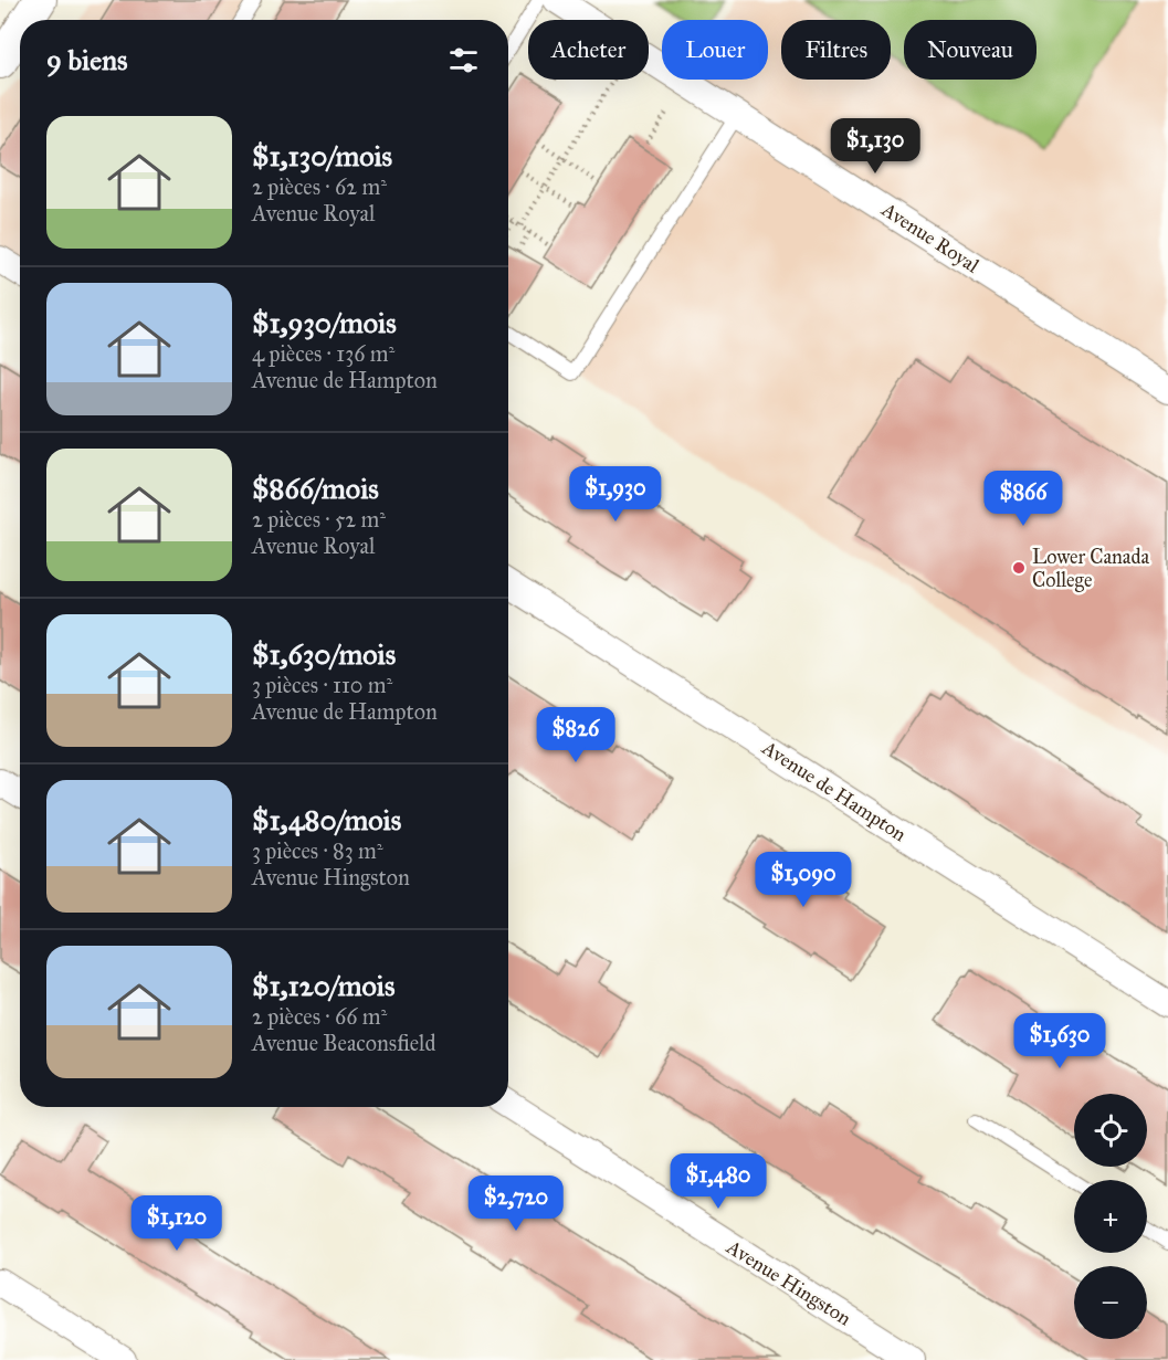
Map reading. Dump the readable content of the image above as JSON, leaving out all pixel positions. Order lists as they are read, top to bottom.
{
  "streets": {
    "street": ["Avenue Royal", "Avenue de Hampton", "Avenue Hingston"]
  },
  "places": ["Lower Canada College"],
  "page": {
    "chip": [
      "Acheter",
      "Louer",
      "Filtres",
      "Nouveau"
    ],
    "heading": "9 biens",
    "list": [
      {
        "name": "$1,130/mois",
        "note": "2 pièces · 62 m² · Avenue Royal"
      },
      {
        "name": "$1,930/mois",
        "note": "4 pièces · 136 m² · Avenue de Hampton"
      },
      {
        "name": "$866/mois",
        "note": "2 pièces · 52 m² · Avenue Royal"
      },
      {
        "name": "$1,630/mois",
        "note": "3 pièces · 110 m² · Avenue de Hampton"
      },
      {
        "name": "$1,480/mois",
        "note": "3 pièces · 83 m² · Avenue Hingston"
      },
      {
        "name": "$1,120/mois",
        "note": "2 pièces · 66 m² · Avenue Beaconsfield"
      }
    ],
    "price": [
      "$1,130",
      "$1,930",
      "$866",
      "$826",
      "$1,090",
      "$1,630",
      "$1,480",
      "$2,720",
      "$1,120"
    ],
    "map_buttons": ["+", "−"]
  }
}
